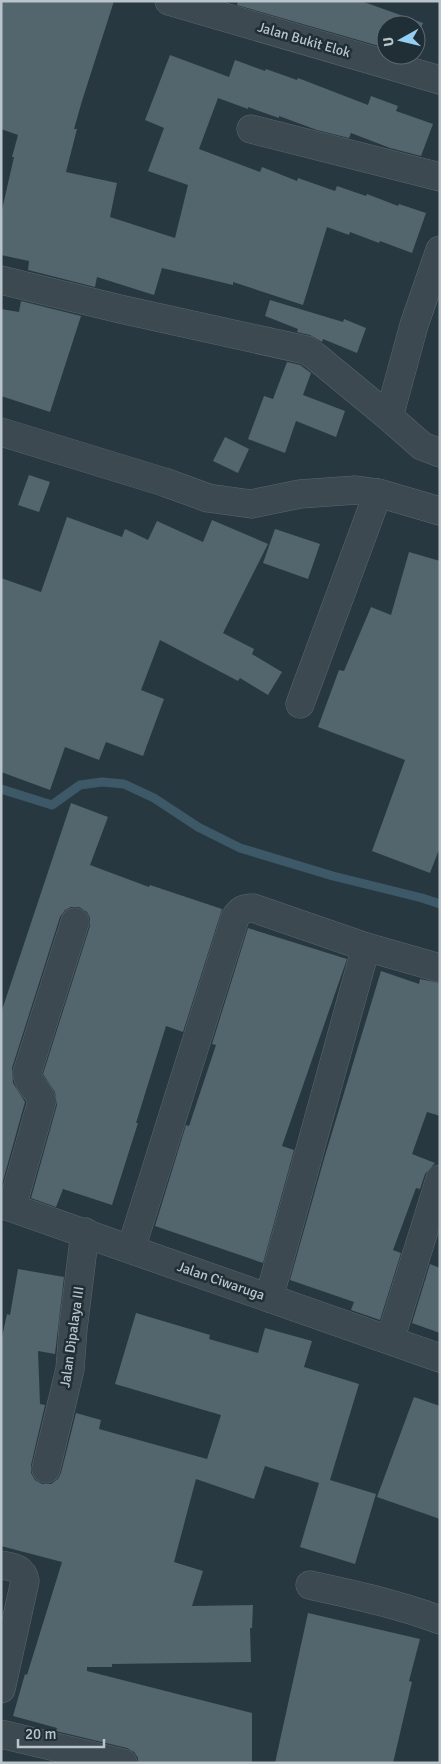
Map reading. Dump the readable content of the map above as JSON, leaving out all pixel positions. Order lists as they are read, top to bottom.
{
  "streets": {
    "street": ["Jalan Bukit Elok", "Jalan Ciwaruga", "Jalan Dipalaya III"]
  },
  "crossings": [
    ["Jalan Ciwaruga", "Jalan Dipalaya III"]
  ],
  "scale_bar": "20 m",
  "north": "left"
}
